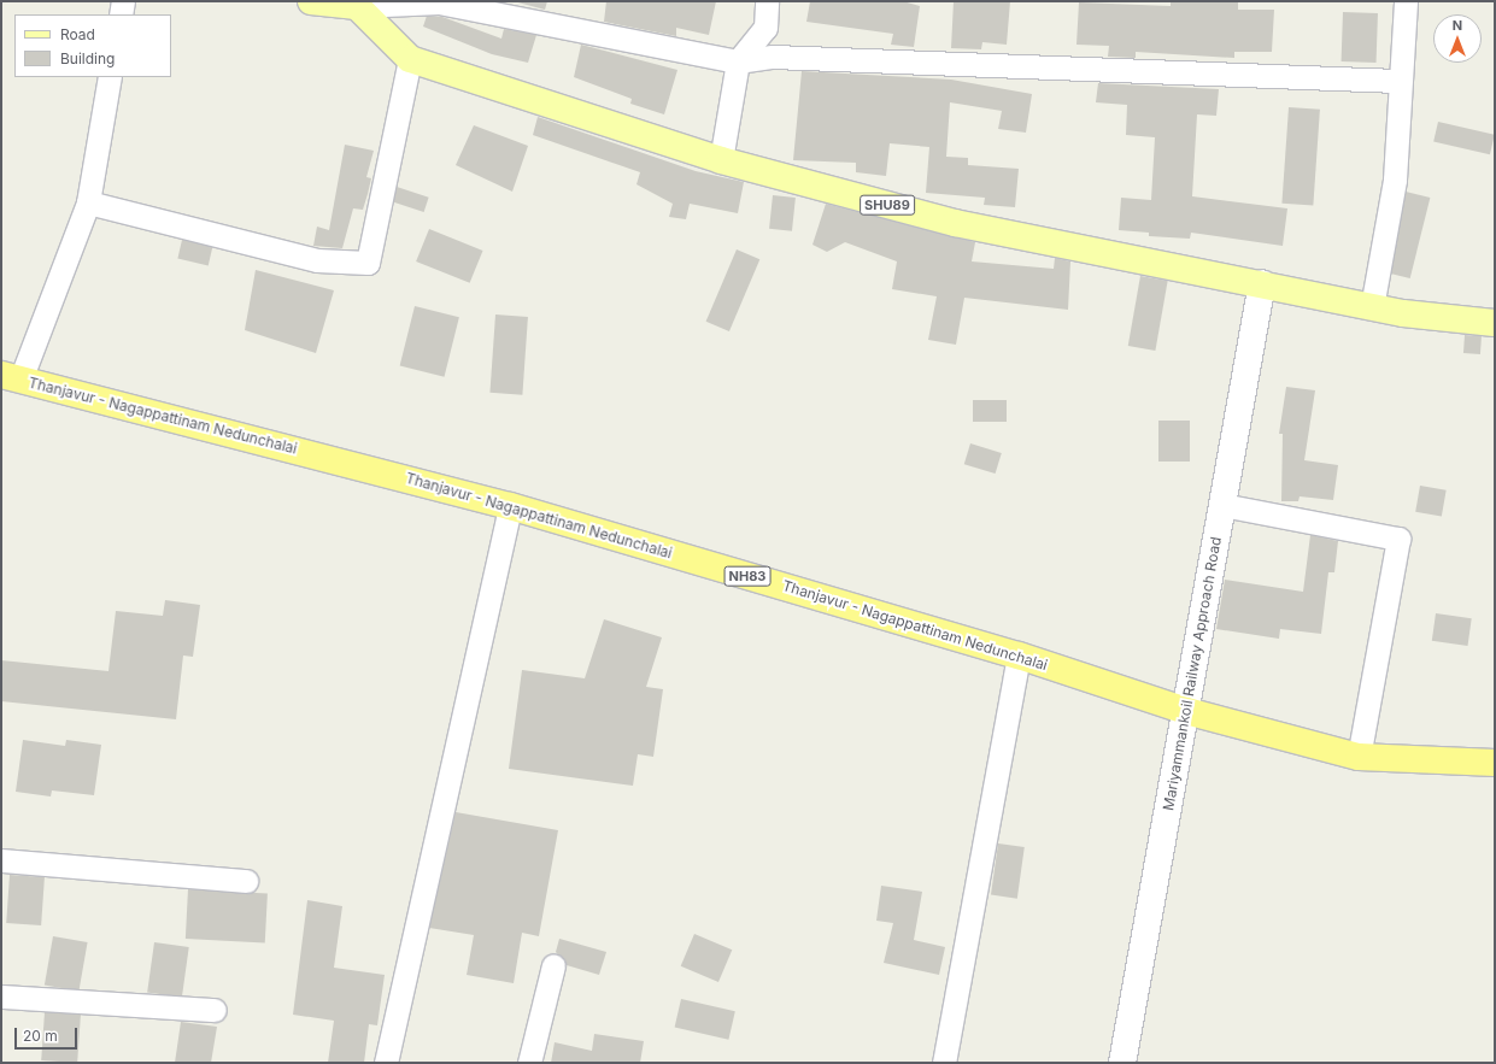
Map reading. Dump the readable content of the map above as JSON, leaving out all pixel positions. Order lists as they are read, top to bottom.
{
  "streets": {
    "highway": ["Thanjavur - Nagappattinam Nedunchalai", "NH83"],
    "main road": ["SHU89", "Mariyammankoil Railway Approach Road"]
  },
  "crossings": [
    ["SHU89", "Mariyammankoil Railway Approach Road"],
    ["Thanjavur - Nagappattinam Nedunchalai", "Mariyammankoil Railway Approach Road"]
  ],
  "legend": ["Road", "Building"],
  "scale_bar": "20 m",
  "north": "top"
}
